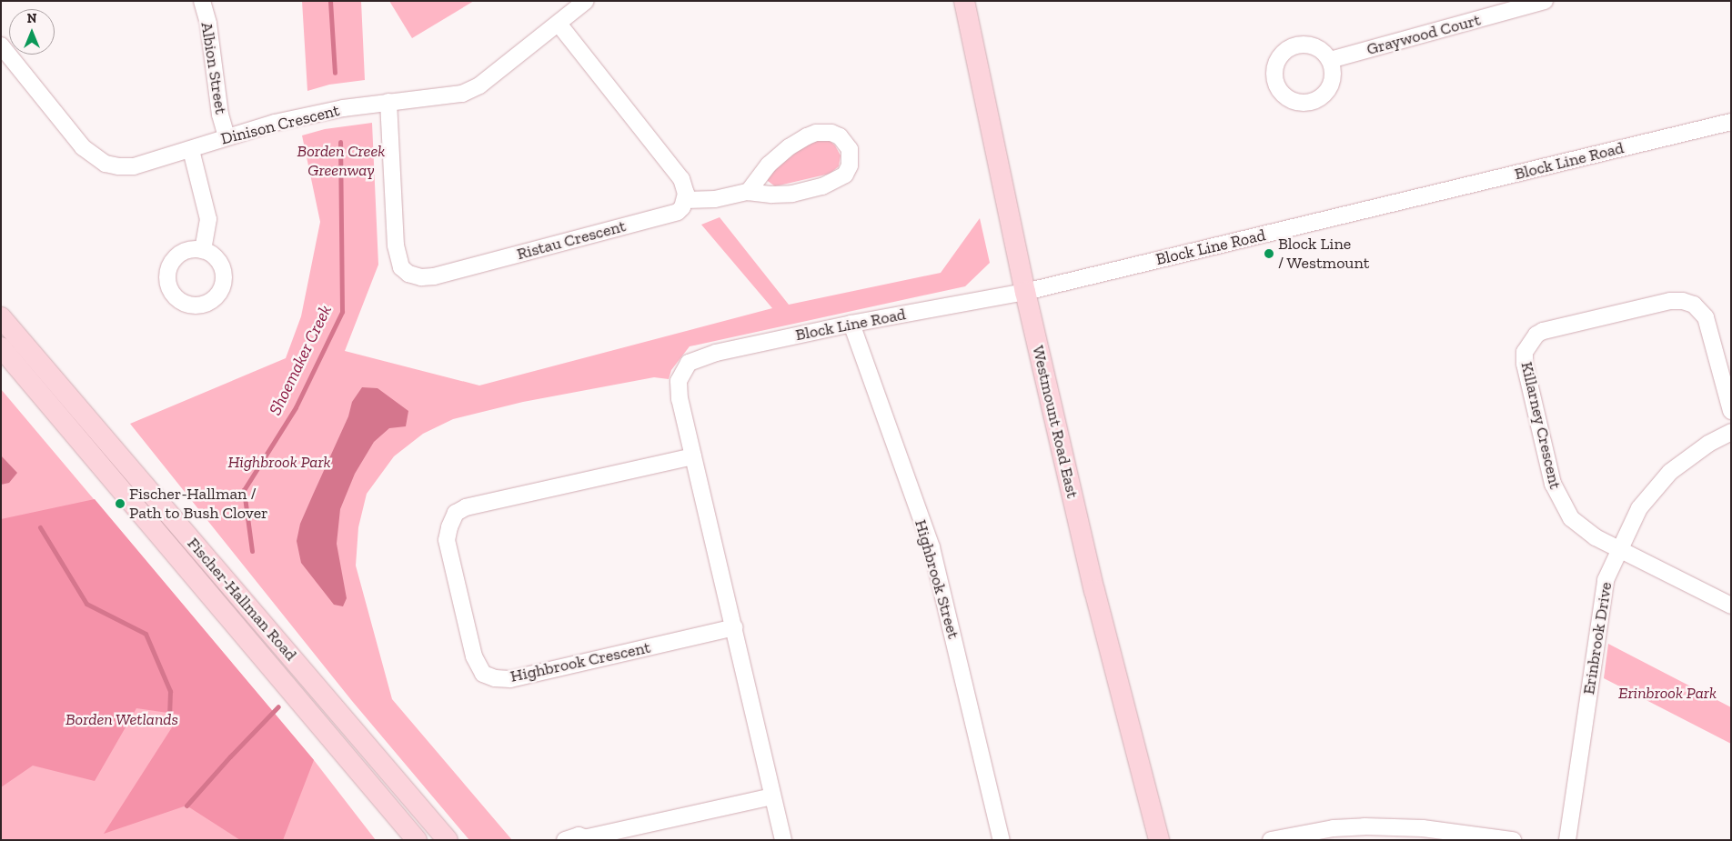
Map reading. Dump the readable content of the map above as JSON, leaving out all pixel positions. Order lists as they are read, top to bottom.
{
  "streets": {
    "main road": ["Westmount Road East", "Fischer-Hallman Road"],
    "street": [
      "Graywood Court",
      "Albion Street",
      "Dinison Crescent",
      "Block Line Road",
      "Ristau Crescent",
      "Killarney Crescent",
      "Highbrook Street",
      "Erinbrook Drive",
      "Highbrook Crescent"
    ]
  },
  "crossings": [
    ["Albion Street", "Dinison Crescent"],
    ["Dinison Crescent", "Ristau Crescent"],
    ["Block Line Road", "Westmount Road East"],
    ["Block Line Road", "Highbrook Street"],
    ["Block Line Road", "Highbrook Crescent"],
    ["Killarney Crescent", "Erinbrook Drive"]
  ],
  "water": ["Shoemaker Creek"],
  "parks": [
    "Borden Creek Greenway",
    "Highbrook Park",
    "Erinbrook Park",
    "Borden Wetlands"
  ],
  "places": ["Block Line / Westmount", "Fischer-Hallman / Path to Bush Clover"],
  "north": "top"
}
